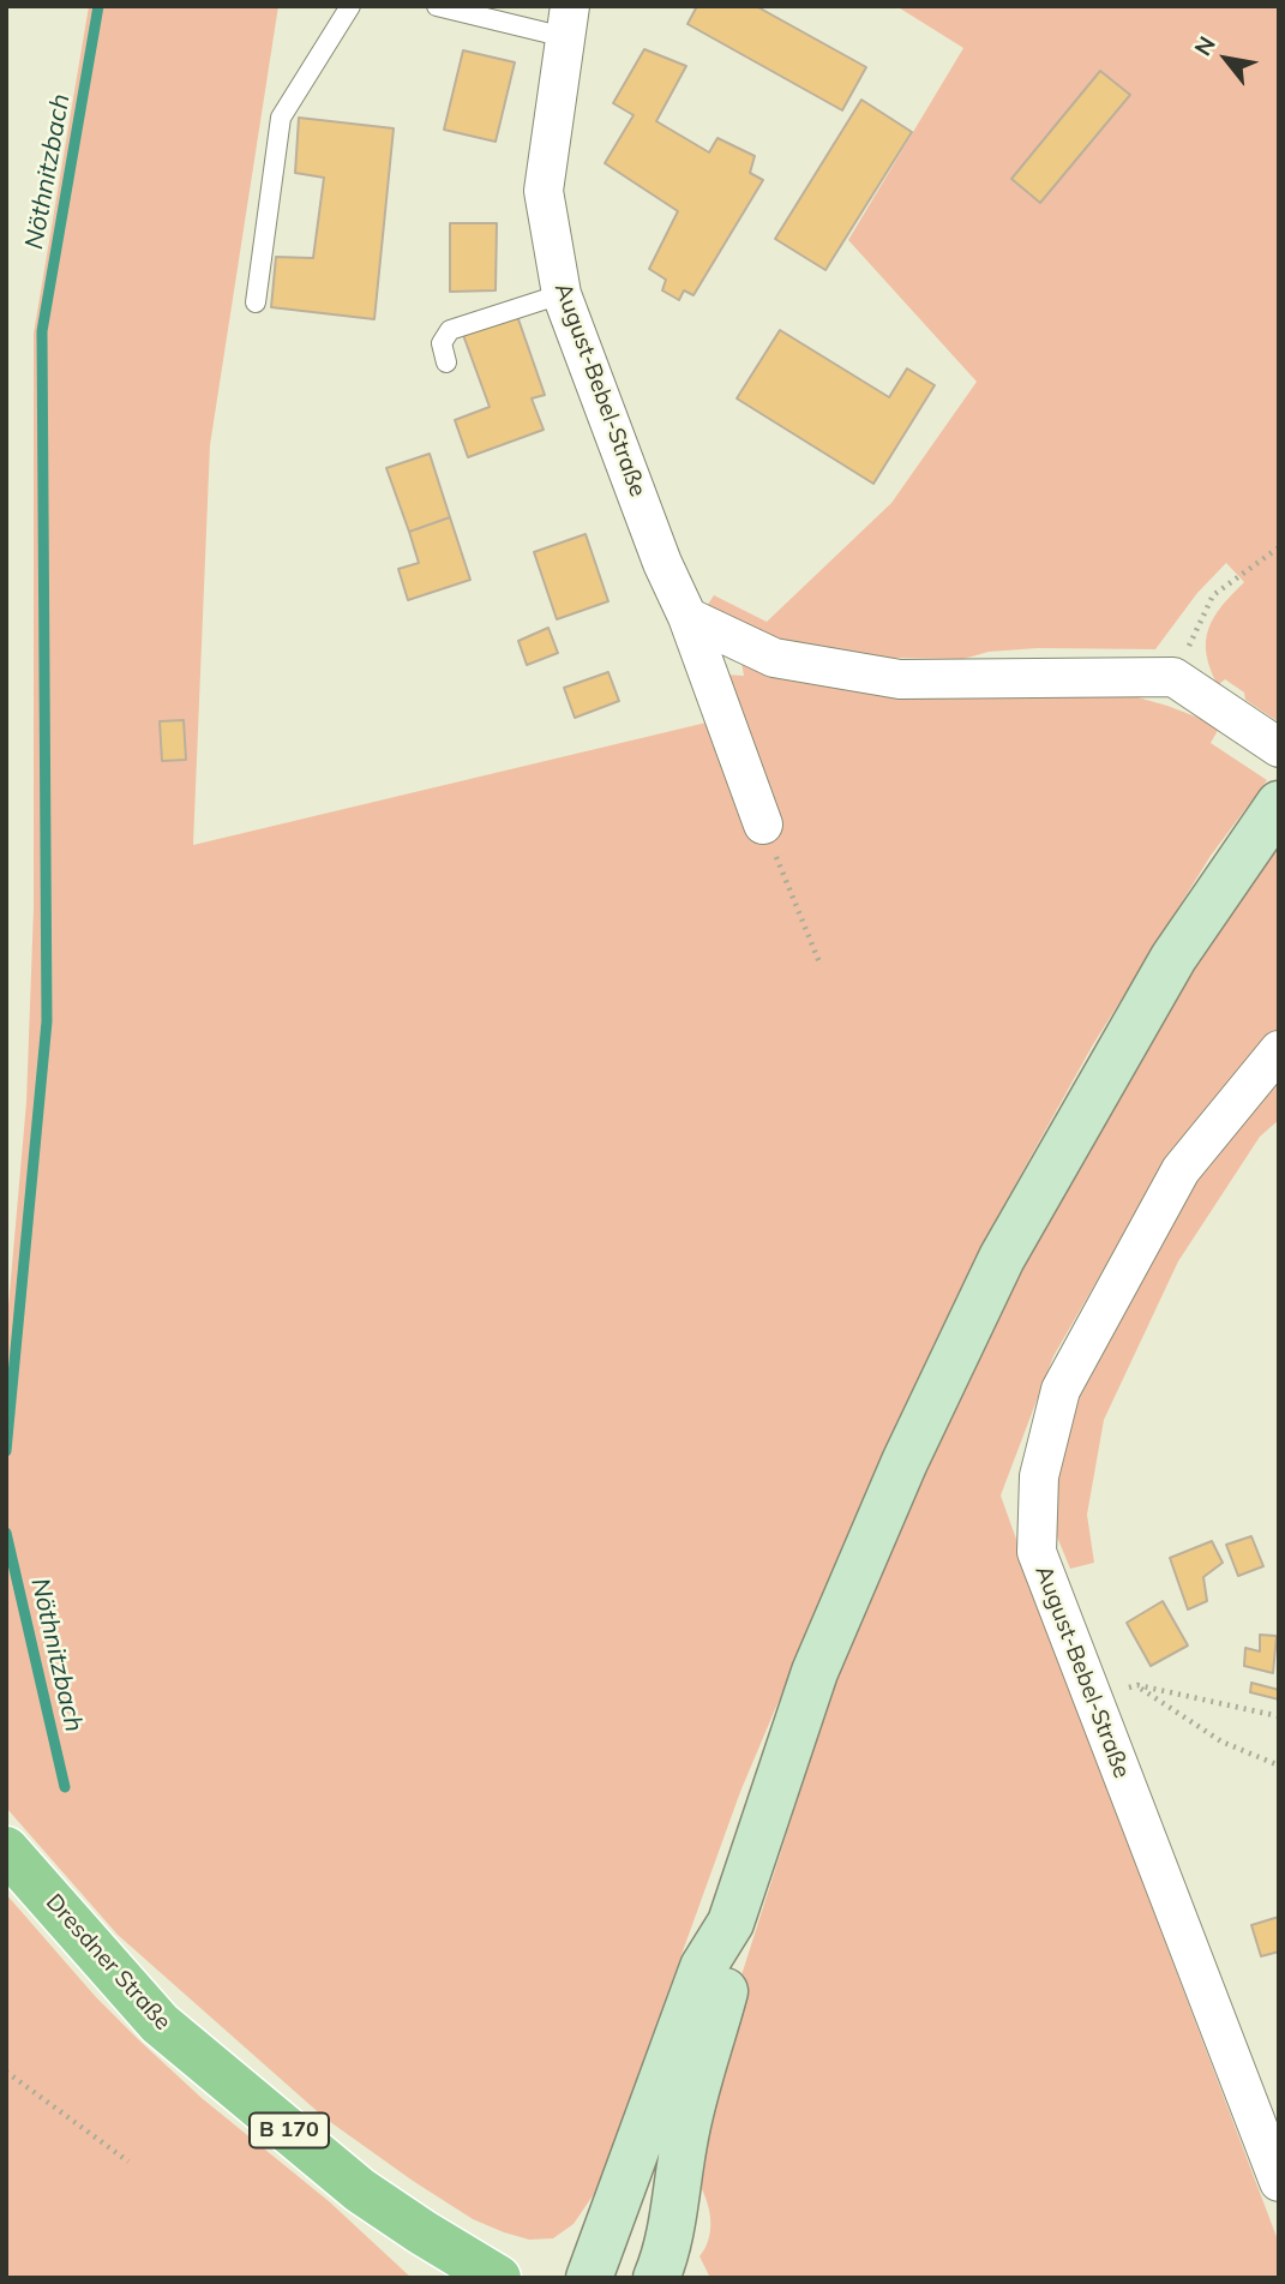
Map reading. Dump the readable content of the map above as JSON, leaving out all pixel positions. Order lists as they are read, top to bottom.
{
  "streets": {
    "main road": ["Dresdner Straße", "B 170"],
    "street": ["August-Bebel-Straße"]
  },
  "water": ["Nöthnitzbach"],
  "north": "top left"
}
